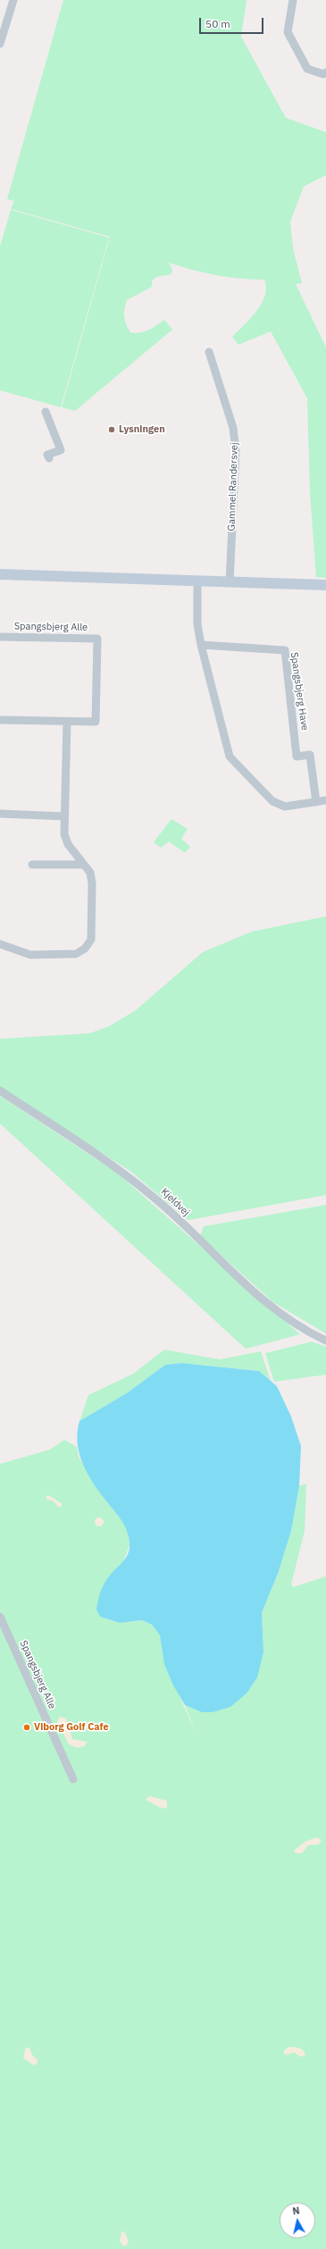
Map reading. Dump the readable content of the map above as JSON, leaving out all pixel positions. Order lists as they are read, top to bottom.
{
  "streets": {
    "street": [
      "Gammel Randersvej",
      "Spangsbjerg Alle",
      "Spangsbjerg Have",
      "Kjeldvej"
    ]
  },
  "places": ["Lysningen", "Viborg Golf Cafe"],
  "scale_bar": "50 m",
  "north": "top"
}
